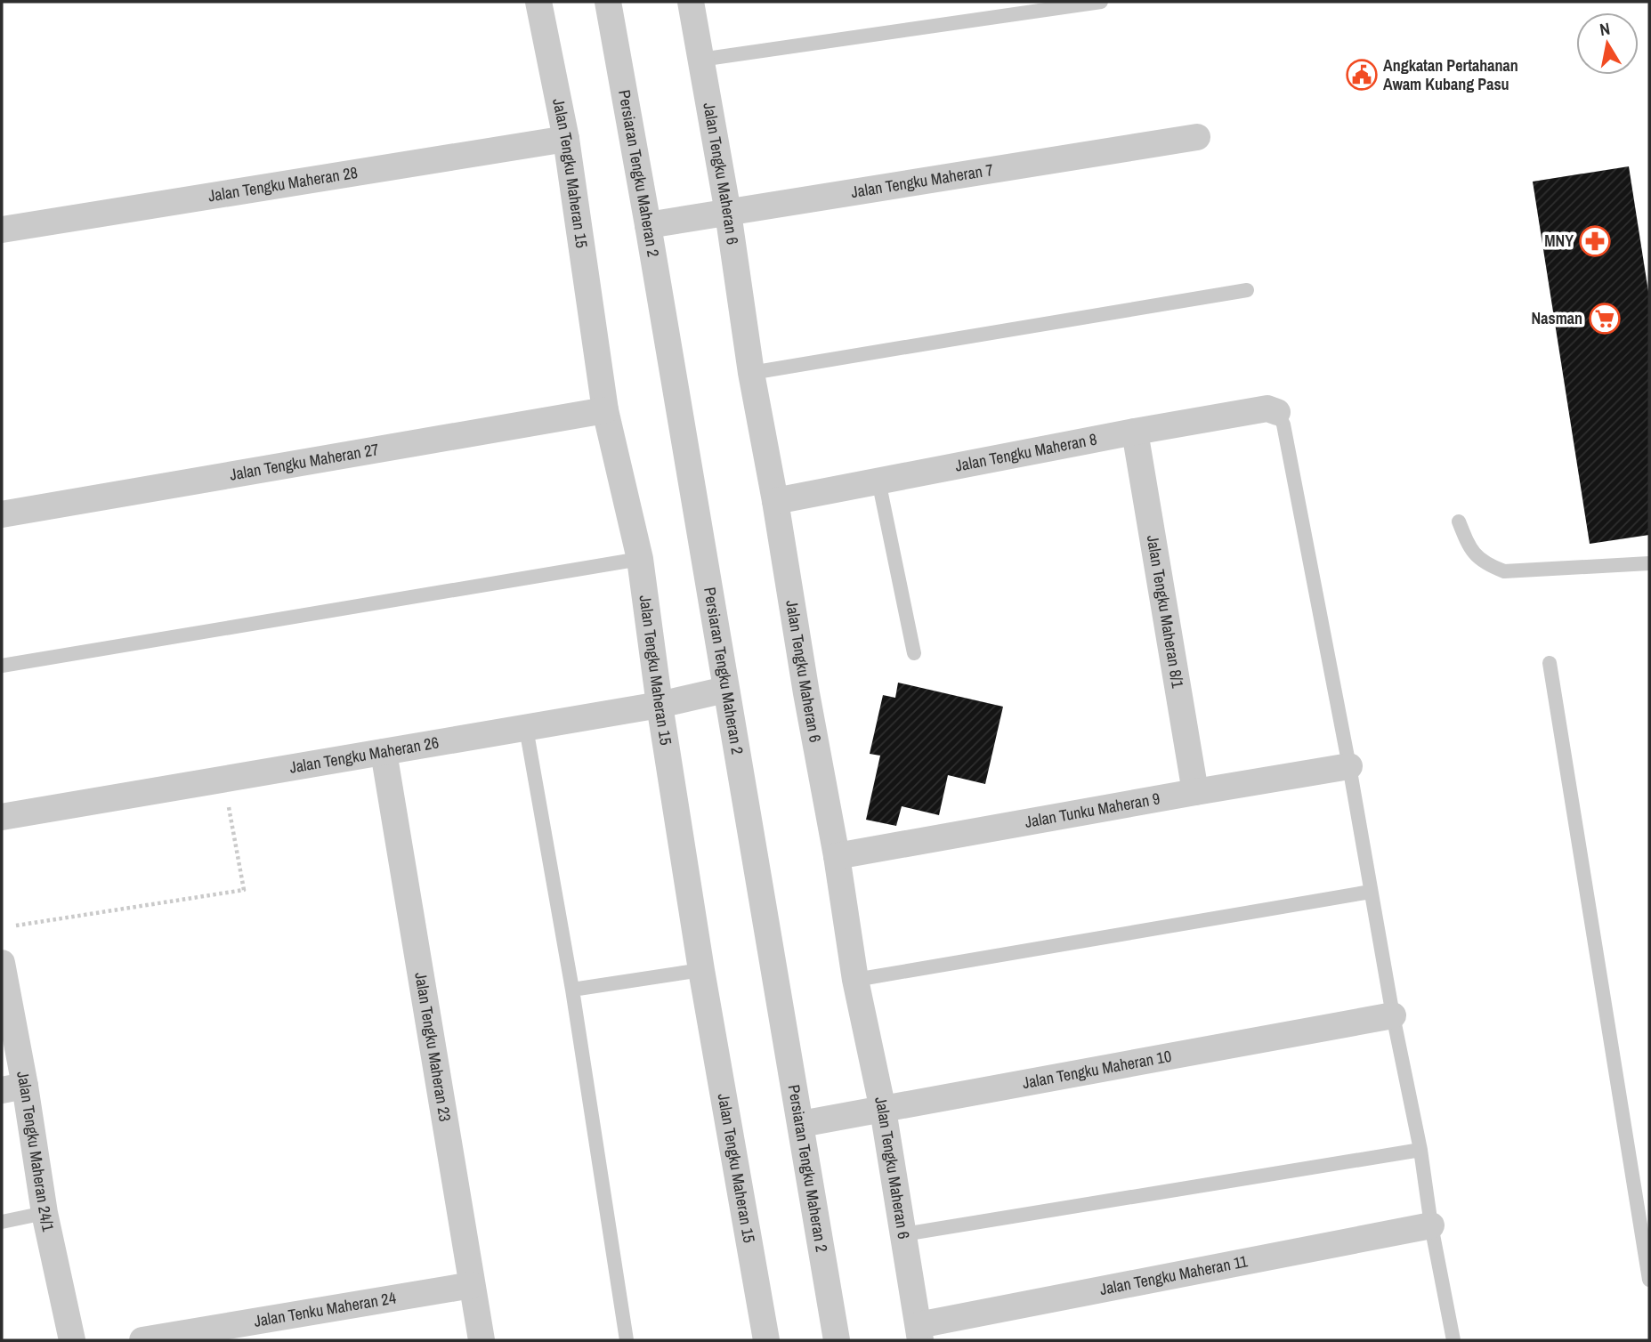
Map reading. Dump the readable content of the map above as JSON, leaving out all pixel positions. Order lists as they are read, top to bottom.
{
  "streets": {
    "street": [
      "Jalan Tengku Maheran 15",
      "Persiaran Tengku Maheran 2",
      "Jalan Tengku Maheran 6",
      "Jalan Tengku Maheran 7",
      "Jalan Tengku Maheran 28",
      "Jalan Tengku Maheran 8",
      "Jalan Tengku Maheran 27",
      "Jalan Tengku Maheran 8/1",
      "Jalan Tengku Maheran 26",
      "Jalan Tunku Maheran 9",
      "Jalan Tengku Maheran 23",
      "Jalan Tengku Maheran 10",
      "Jalan Tengku Maheran 24/1",
      "Jalan Tengku Maheran 11",
      "Jalan Tenku Maheran 24"
    ]
  },
  "crossings": [
    ["Jalan Tengku Maheran 15", "Jalan Tengku Maheran 28"],
    ["Jalan Tengku Maheran 15", "Jalan Tengku Maheran 27"],
    ["Jalan Tengku Maheran 15", "Jalan Tengku Maheran 26"],
    ["Persiaran Tengku Maheran 2", "Jalan Tengku Maheran 7"],
    ["Persiaran Tengku Maheran 2", "Jalan Tengku Maheran 26"],
    ["Persiaran Tengku Maheran 2", "Jalan Tengku Maheran 10"],
    ["Jalan Tengku Maheran 6", "Jalan Tengku Maheran 7"],
    ["Jalan Tengku Maheran 6", "Jalan Tengku Maheran 8"],
    ["Jalan Tengku Maheran 6", "Jalan Tunku Maheran 9"],
    ["Jalan Tengku Maheran 6", "Jalan Tengku Maheran 10"],
    ["Jalan Tengku Maheran 6", "Jalan Tengku Maheran 11"],
    ["Jalan Tengku Maheran 8", "Jalan Tengku Maheran 8/1"],
    ["Jalan Tengku Maheran 8/1", "Jalan Tunku Maheran 9"],
    ["Jalan Tengku Maheran 26", "Jalan Tengku Maheran 23"],
    ["Jalan Tengku Maheran 23", "Jalan Tenku Maheran 24"]
  ],
  "places": {
    "public building": ["Angkatan Pertahanan Awam Kubang Pasu"],
    "pharmacy": ["MNY"],
    "supermarket": ["Nasman"]
  },
  "north": "top"
}
